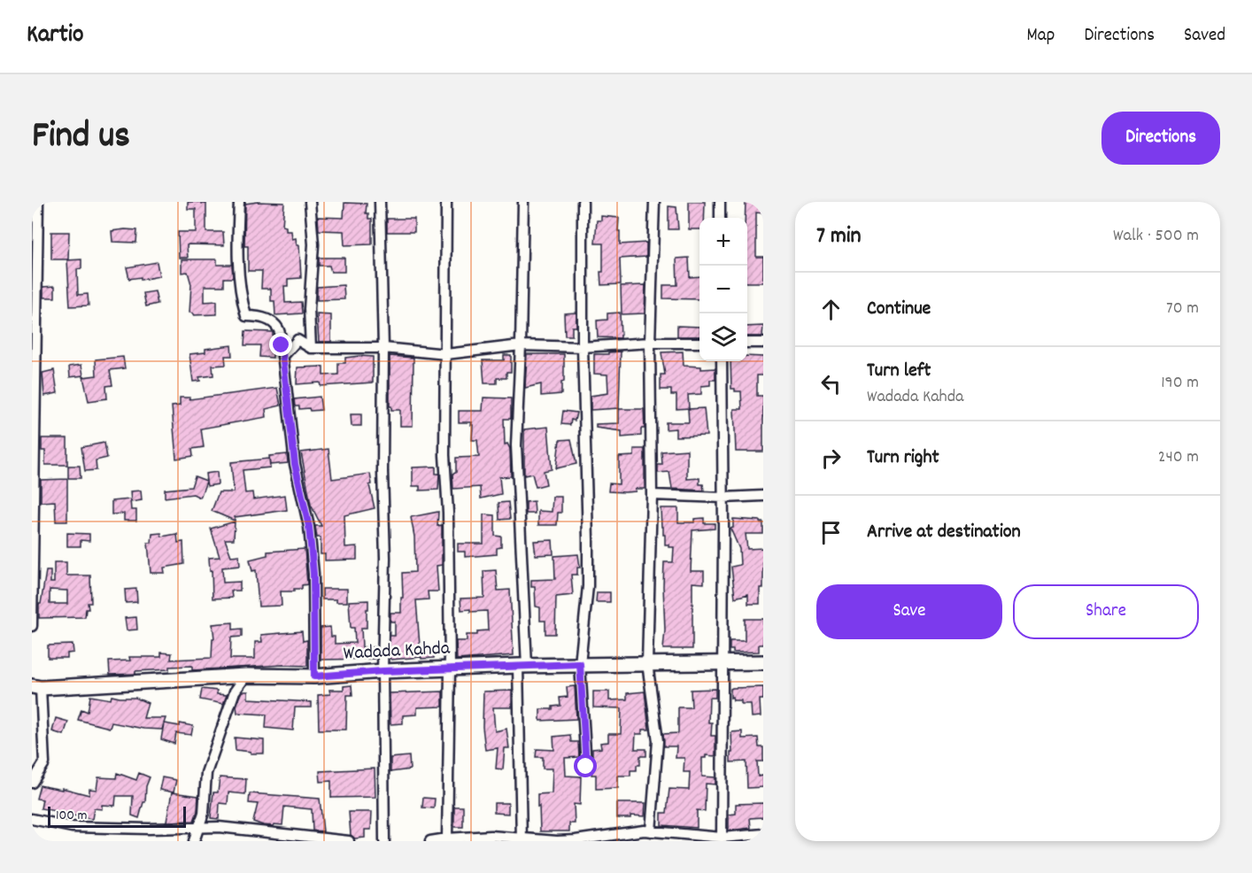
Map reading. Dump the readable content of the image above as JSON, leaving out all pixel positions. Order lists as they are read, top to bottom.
{
  "streets": {
    "main road": ["Wadada Kahda"]
  },
  "scale_bar": "100 m",
  "page": {
    "header": "Kartio",
    "nav": ["Map", "Directions", "Saved"],
    "title": "Find us",
    "buttons": [
      "Directions",
      ["Save", "Share"]
    ],
    "heading": ["7 min", "Walk · 500 m"],
    "map_buttons": ["+", "−"],
    "list": [
      ["Continue", "70 m"],
      ["Turn left", "Wadada Kahda", "190 m"],
      ["Turn right", "240 m"],
      "Arrive at destination"
    ],
    "scale": "100 m"
  }
}
